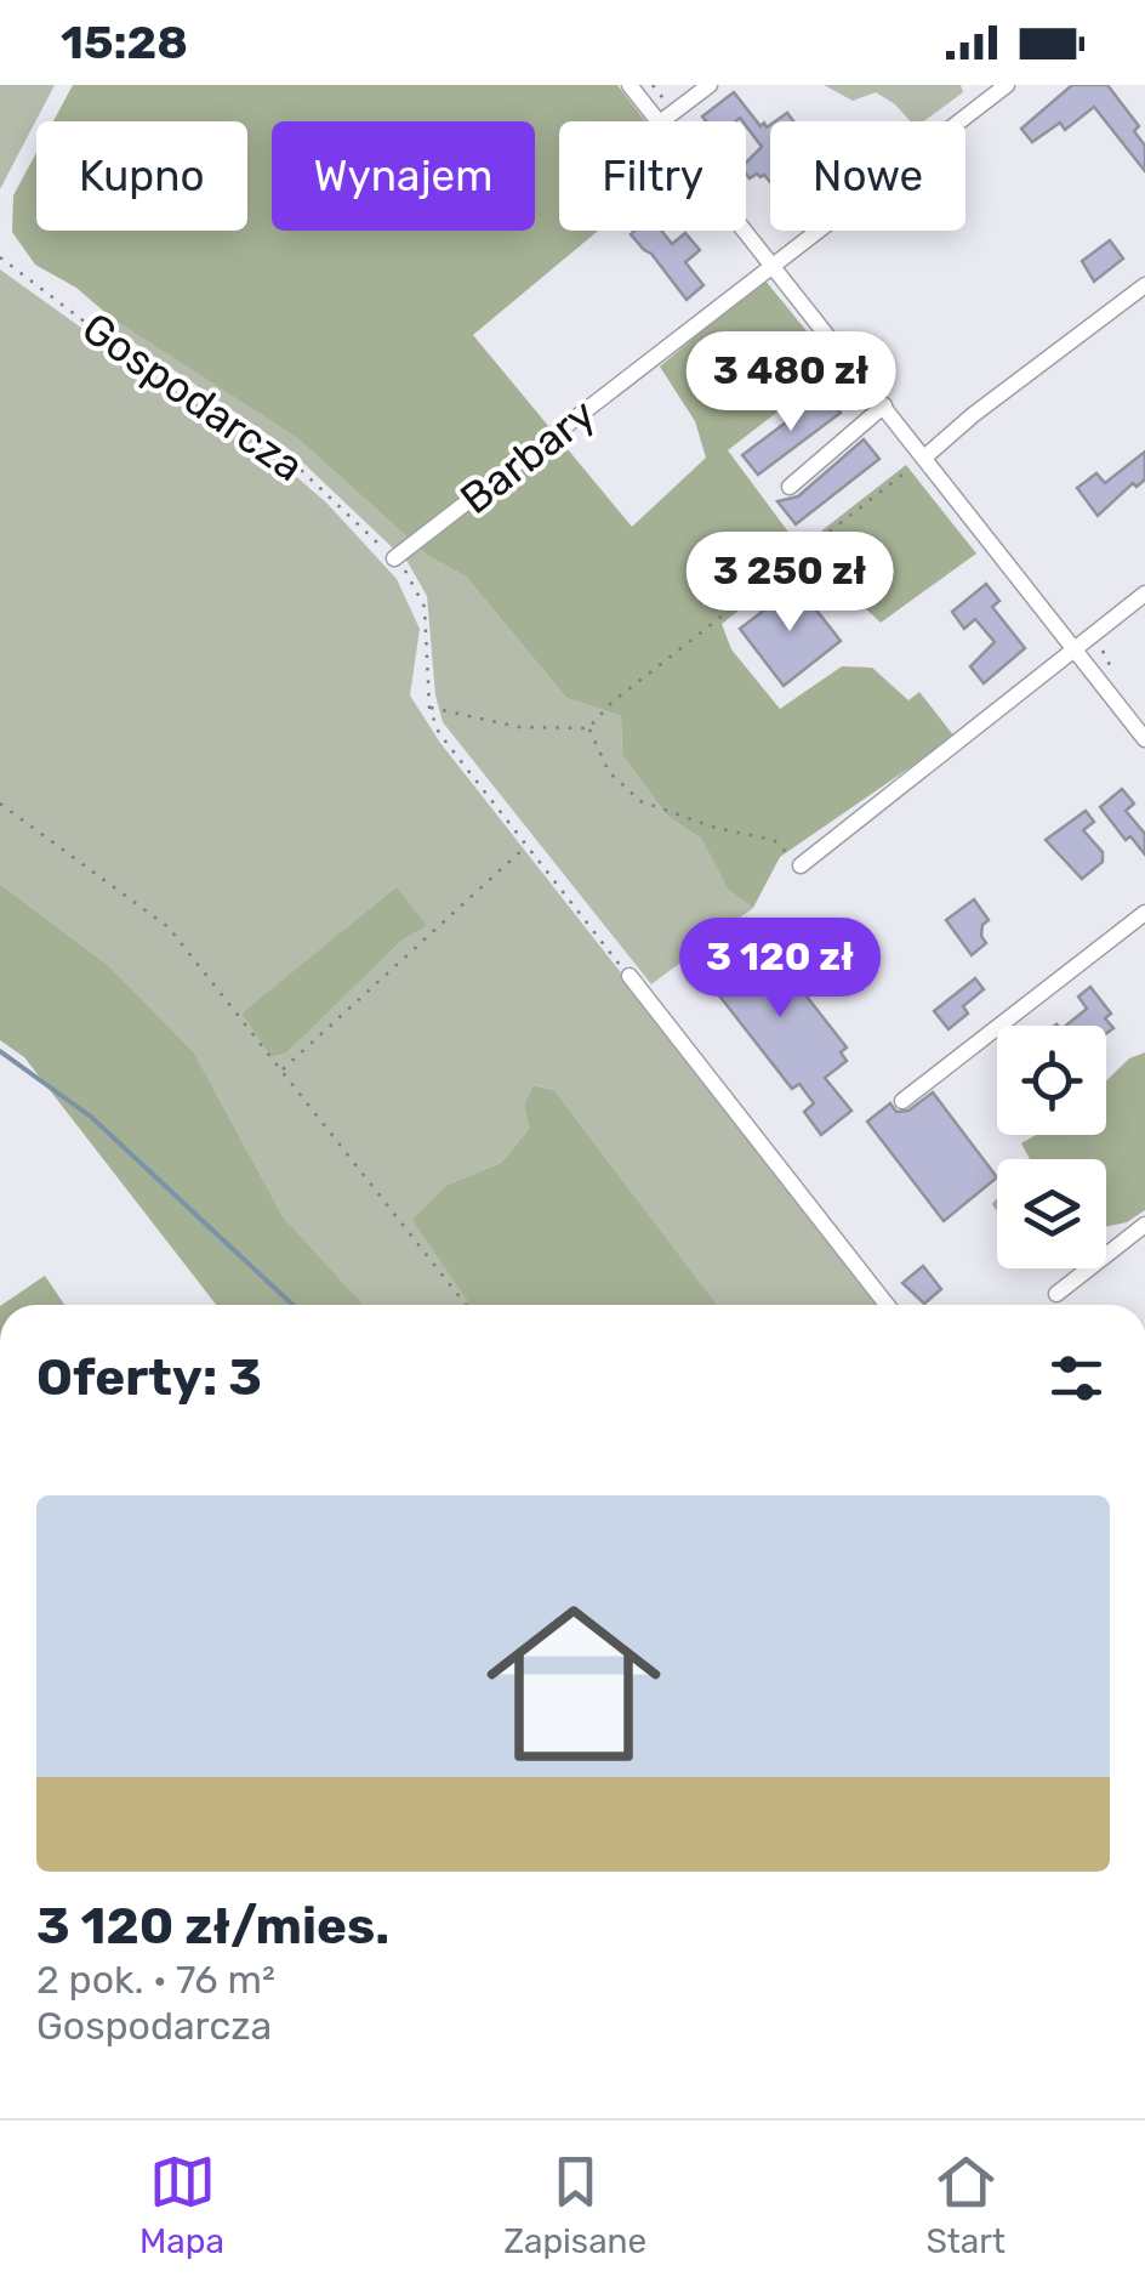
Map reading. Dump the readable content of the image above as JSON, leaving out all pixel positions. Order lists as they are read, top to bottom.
{
  "streets": {
    "street": ["Barbary"],
    "path": ["Gospodarcza"]
  },
  "crossings": [
    ["Gospodarcza", "Barbary"]
  ],
  "page": {
    "status": "15:28",
    "chip": [
      "Kupno",
      "Wynajem",
      "Filtry",
      "Nowe"
    ],
    "price": ["3 480 zł", "3 250 zł", "3 120 zł"],
    "heading": "Oferty: 3",
    "list": [
      {
        "name": "3 120 zł/mies.",
        "note": "2 pok. · 76 m² · Gospodarcza"
      }
    ],
    "tabs": ["Mapa", "Zapisane", "Start"]
  }
}
